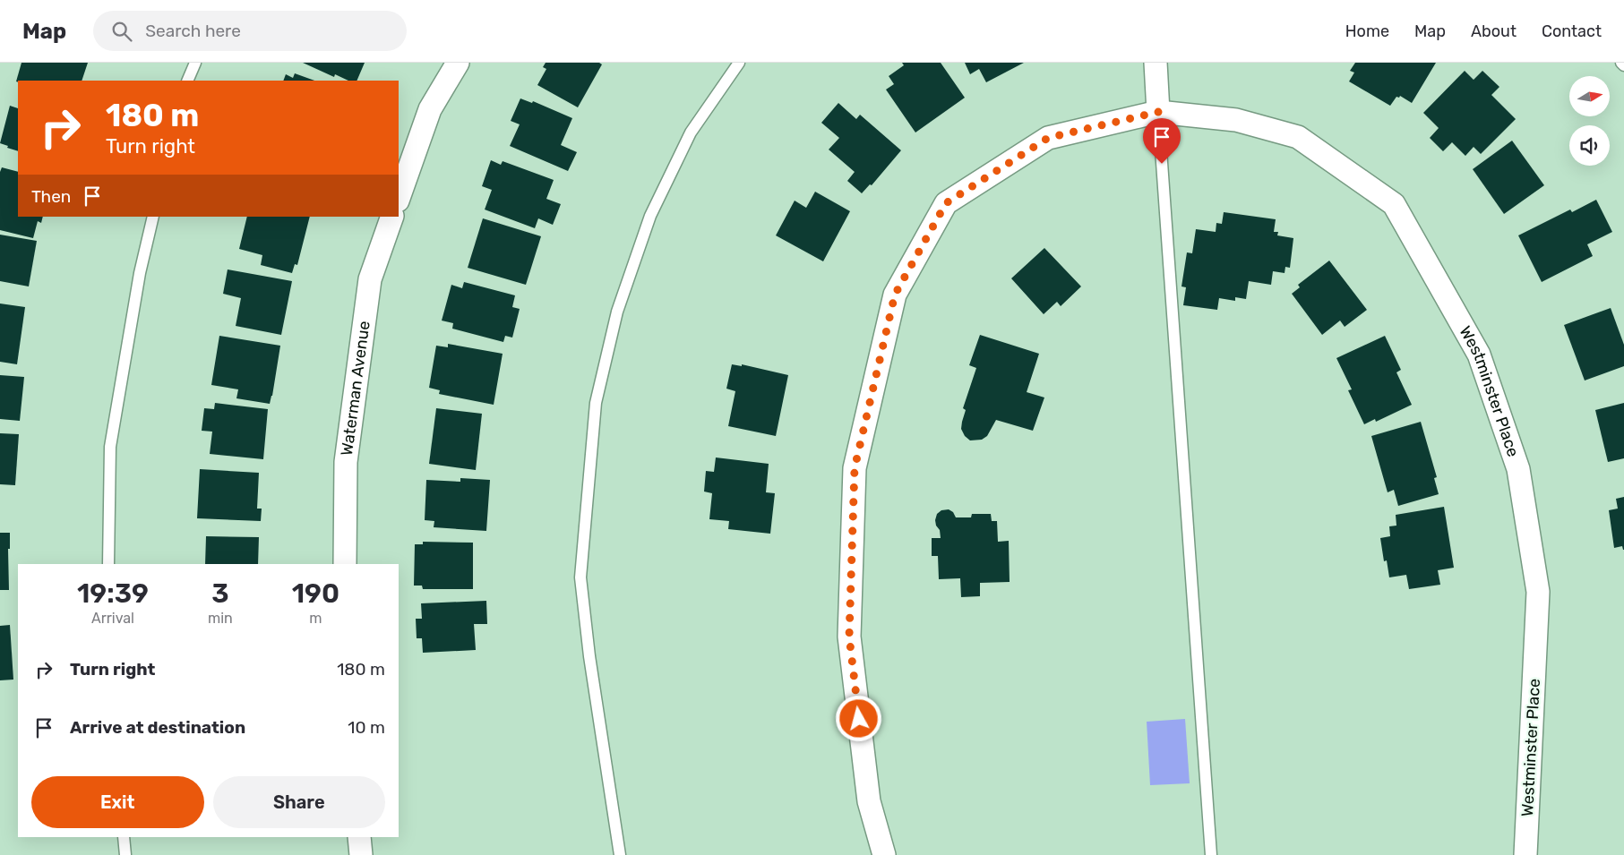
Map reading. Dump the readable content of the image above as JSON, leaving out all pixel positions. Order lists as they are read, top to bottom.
{
  "streets": {
    "street": ["Waterman Avenue", "Westminster Place"]
  },
  "north": "right",
  "page": {
    "header": "Map",
    "search": "Search here",
    "nav": [
      "Home",
      "Map",
      "About",
      "Contact"
    ],
    "turn": ["180 m", "Turn right"],
    "then": "Then",
    "eta": [
      "19:39",
      "Arrival",
      "3",
      "min",
      "190",
      "m"
    ],
    "list": [
      {
        "name": "Turn right",
        "value": "180 m"
      },
      {
        "name": "Arrive at destination",
        "value": "10 m"
      }
    ],
    "buttons": ["Exit", "Share"]
  }
}
